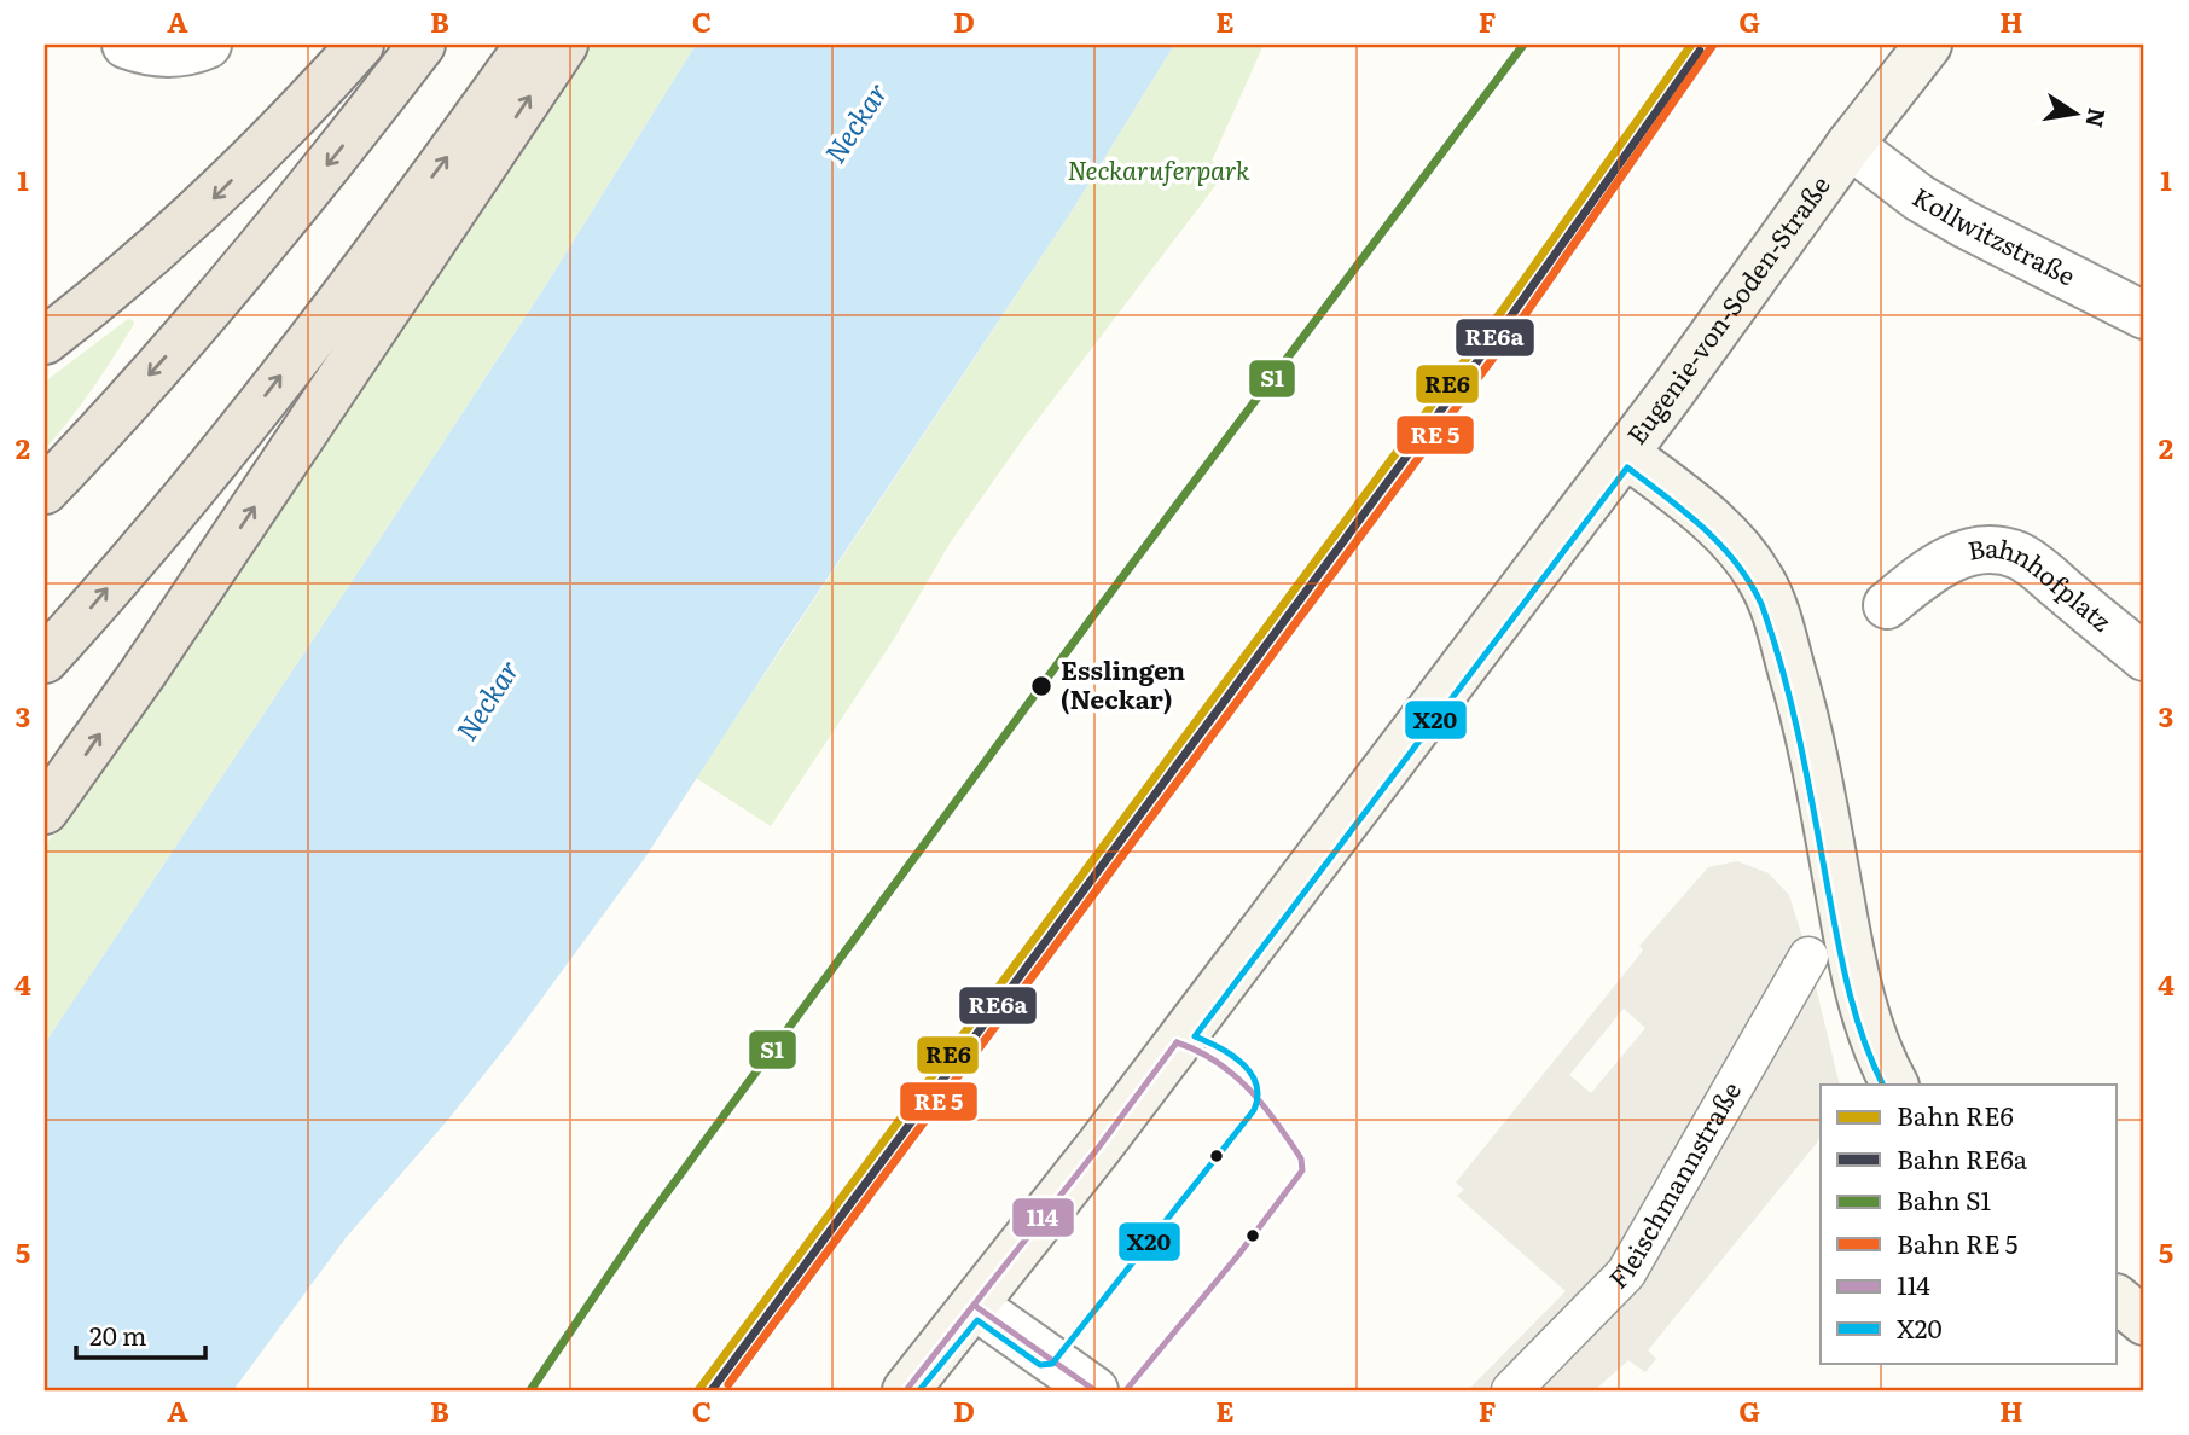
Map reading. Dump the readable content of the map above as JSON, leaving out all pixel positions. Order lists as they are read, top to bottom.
{
  "streets": {
    "main road": ["Eugenie-von-Soden-Straße"],
    "street": ["Kollwitzstraße", "Bahnhofplatz", "Fleischmannstraße"]
  },
  "crossings": [
    ["Kollwitzstraße", "Eugenie-von-Soden-Straße"]
  ],
  "water": ["Neckar"],
  "parks": ["Neckaruferpark"],
  "places": ["Esslingen (Neckar)"],
  "lines": [
    "rail line RE6",
    "rail line S1",
    "rail line RE6a",
    "transit line X20",
    "transit line 114"
  ],
  "legend": [
    "Bahn RE6",
    "Bahn RE6a",
    "Bahn S1",
    "Bahn RE 5",
    "114",
    "X20"
  ],
  "scale_bar": "20 m",
  "north": "right",
  "grid": {
    "columns": [
      "A",
      "B",
      "C",
      "D",
      "E",
      "F",
      "G",
      "H"
    ],
    "rows": [
      "1",
      "2",
      "3",
      "4",
      "5"
    ]
  }
}
